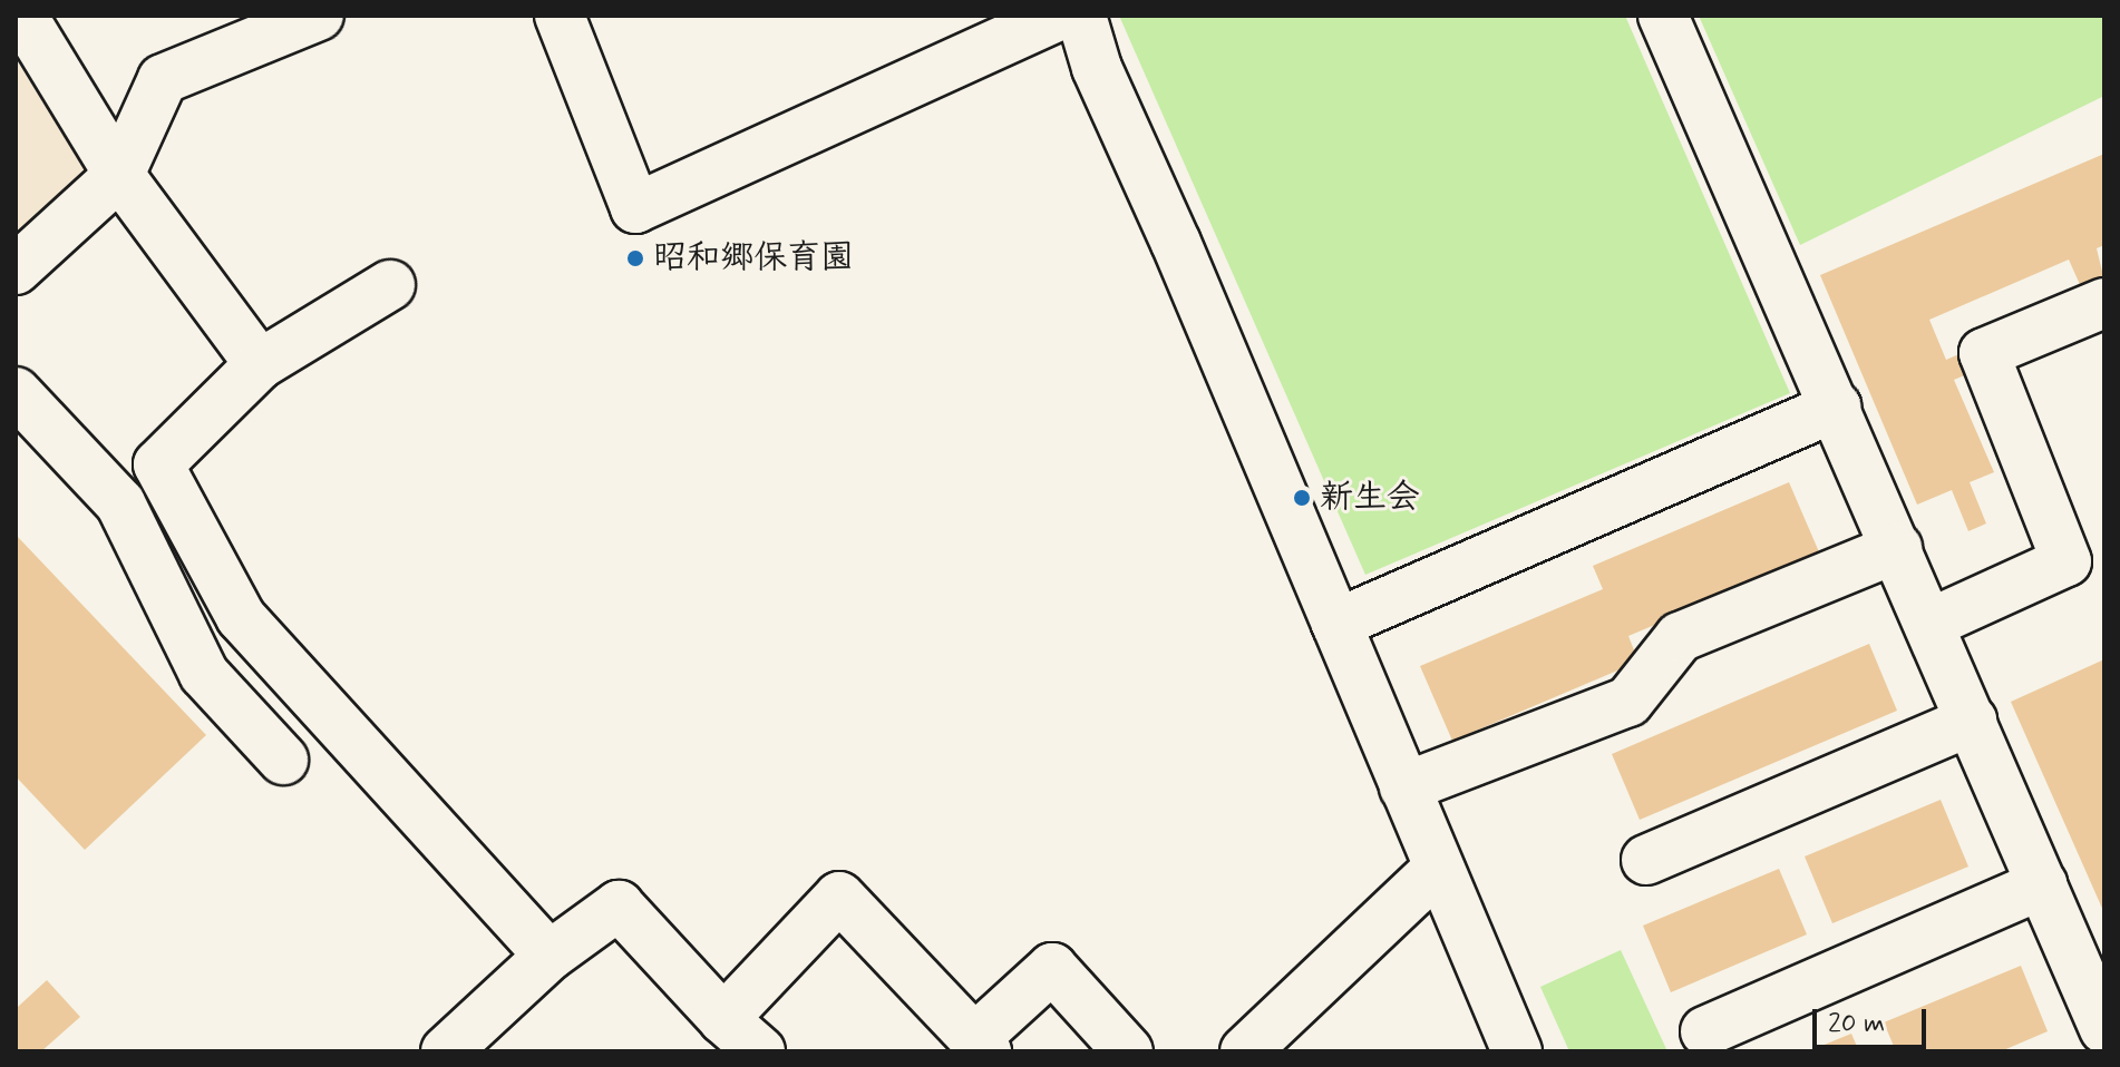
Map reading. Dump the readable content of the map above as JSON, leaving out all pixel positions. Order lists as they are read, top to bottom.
{
  "places": ["昭和郷保育園", "新生会"],
  "scale_bar": "20 m"
}
